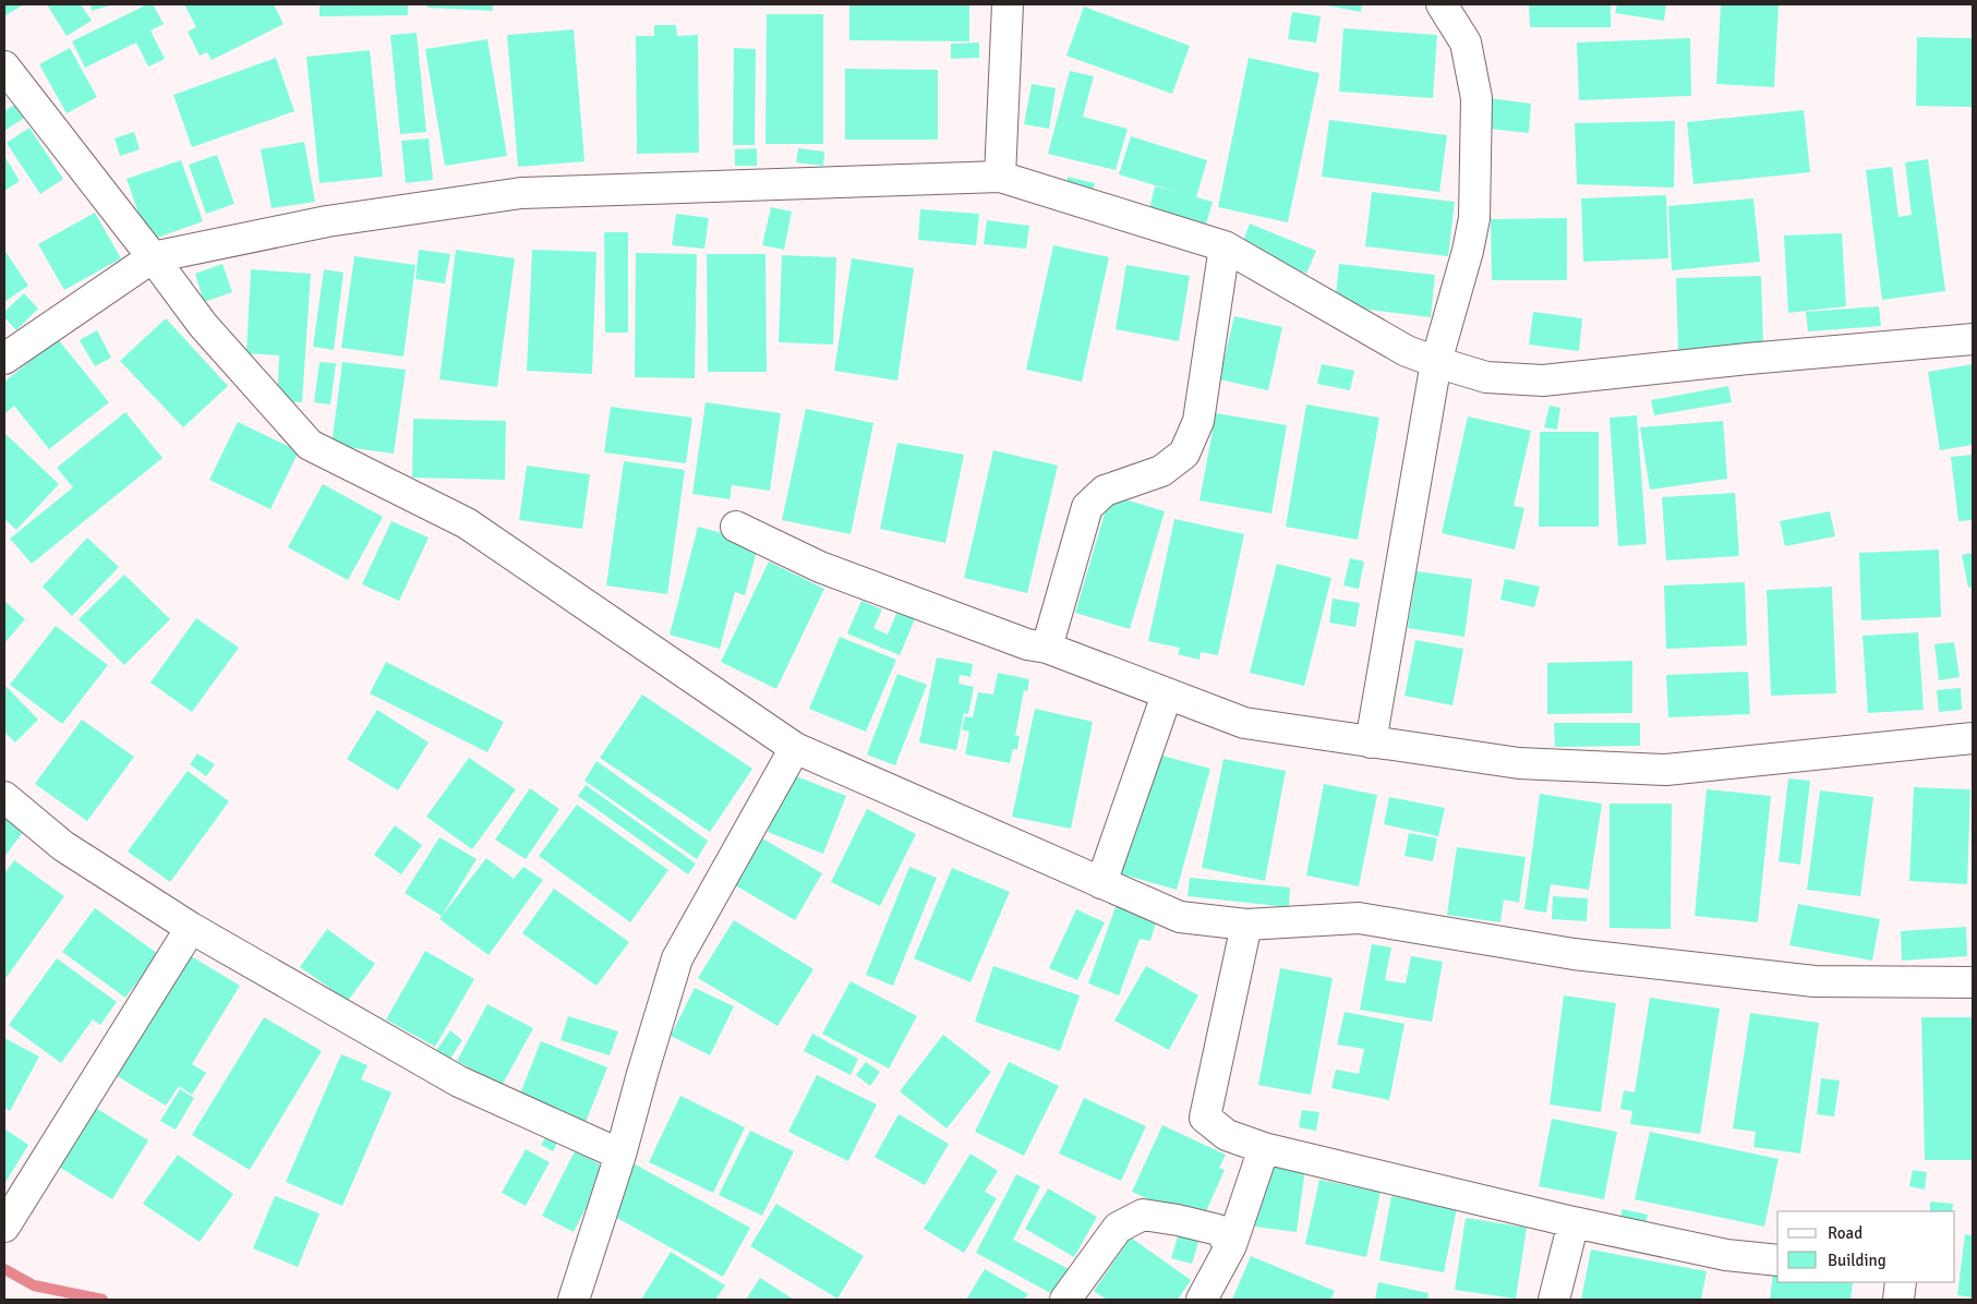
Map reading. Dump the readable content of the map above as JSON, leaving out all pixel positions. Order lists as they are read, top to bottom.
{
  "legend": ["Road", "Building"]
}
